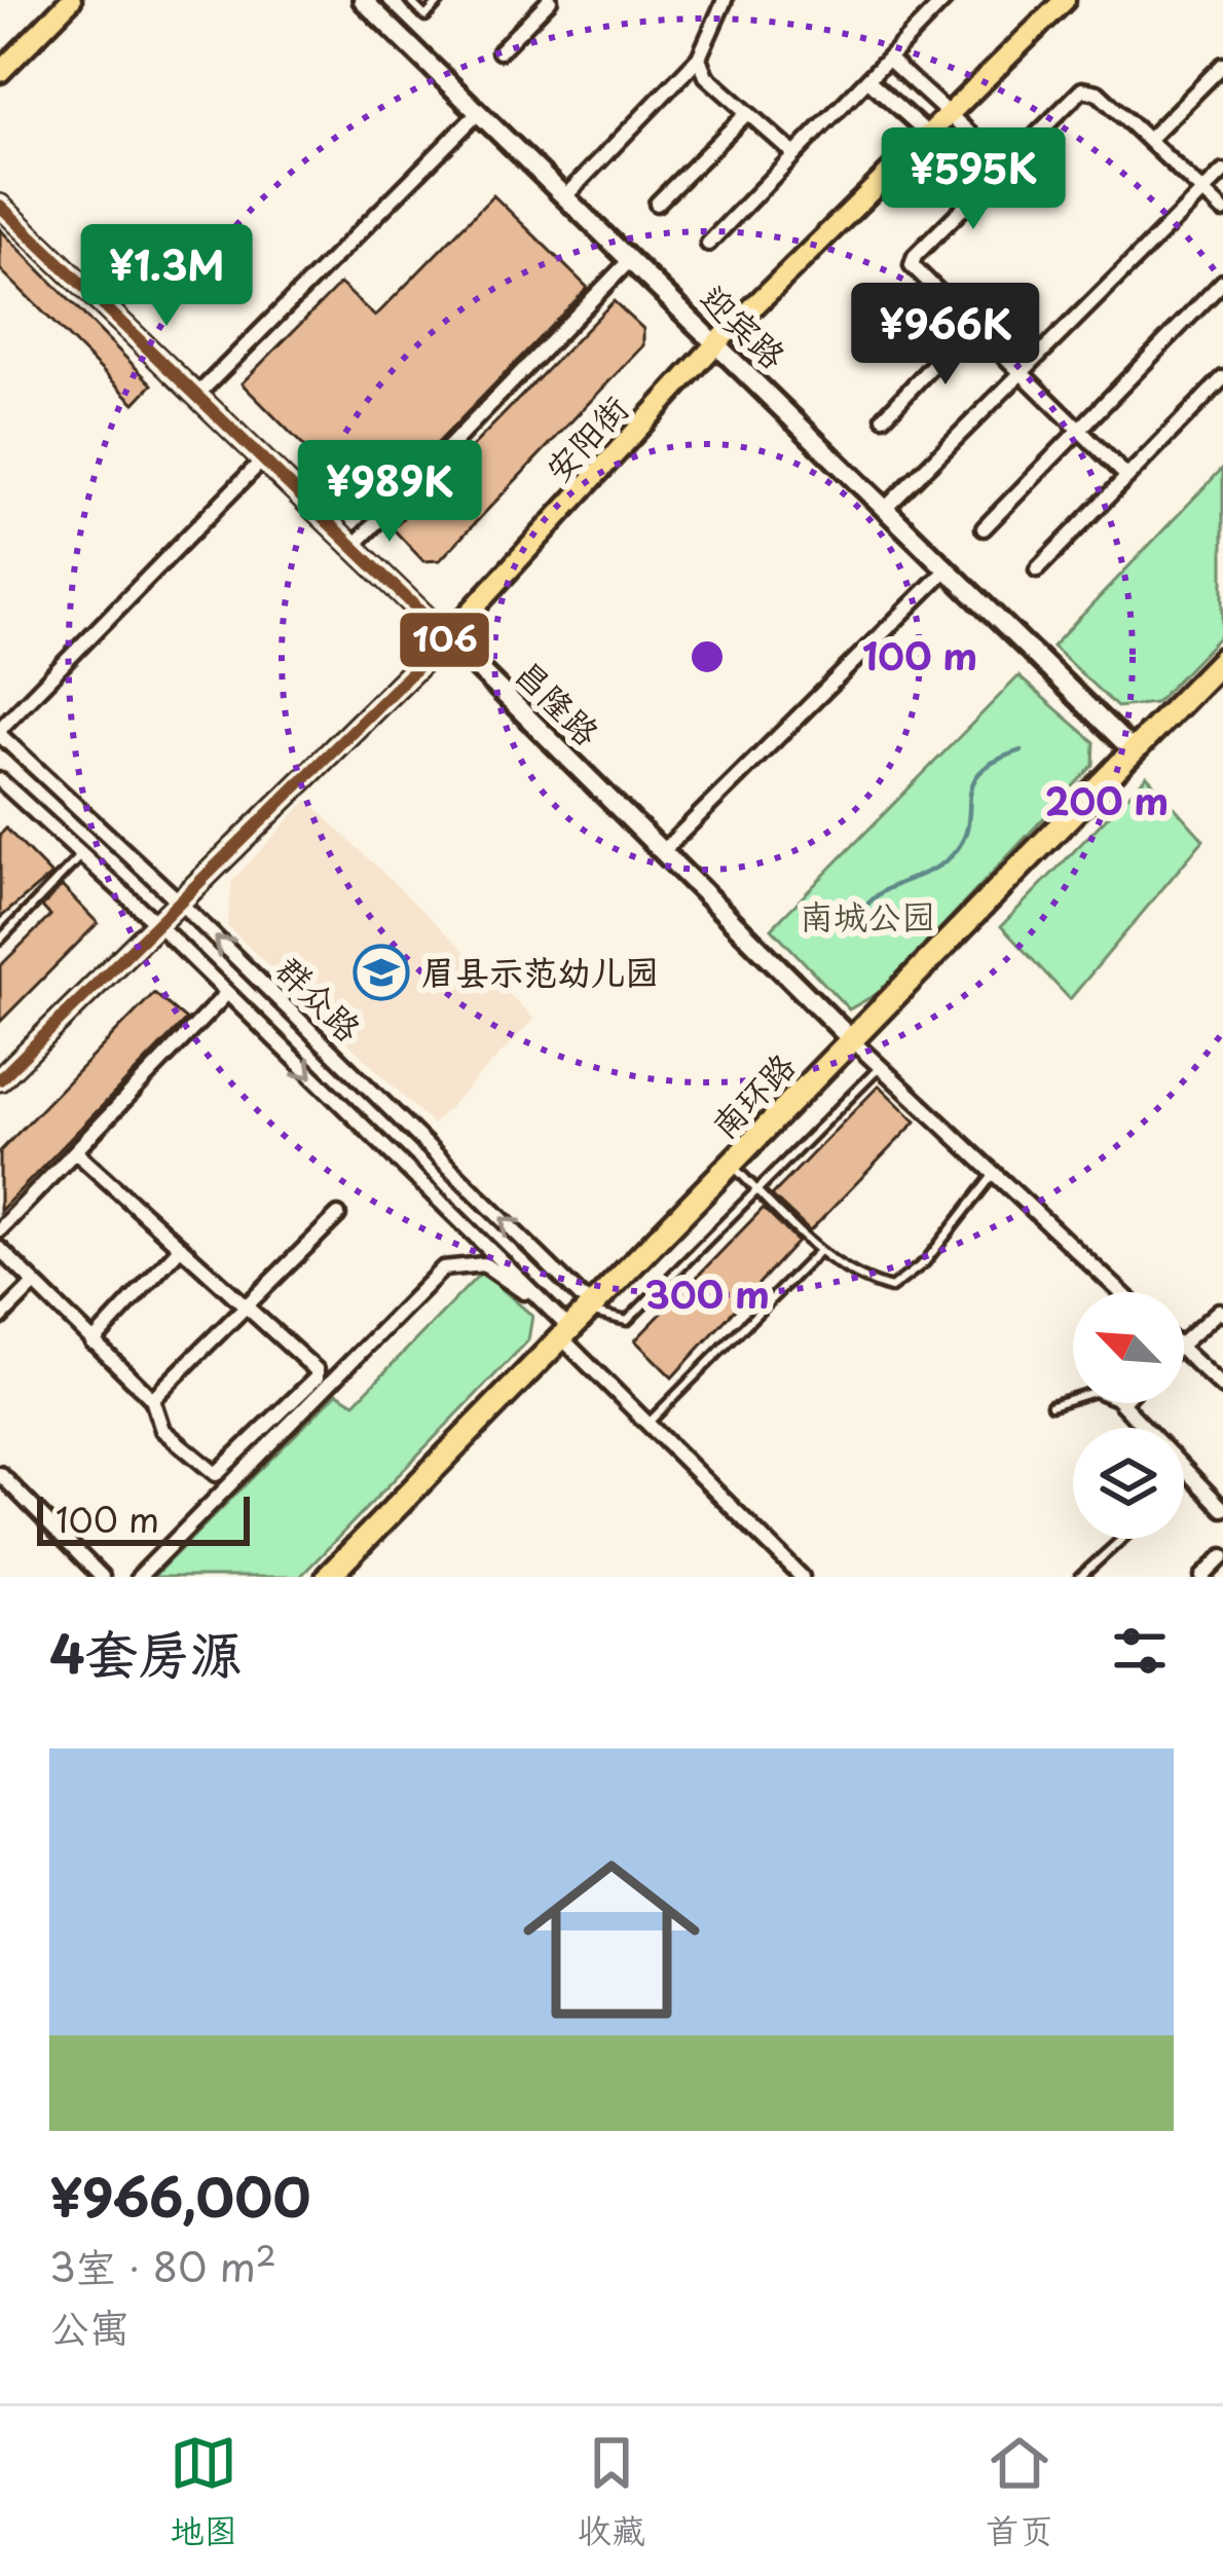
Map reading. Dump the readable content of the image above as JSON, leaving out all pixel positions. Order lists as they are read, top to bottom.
{
  "streets": {
    "highway": ["南环路"],
    "main road": ["安阳街"],
    "street": ["迎宾路", "昌隆路", "群众路"]
  },
  "crossings": [
    ["迎宾路", "安阳街"],
    ["迎宾路", "南环路"],
    ["安阳街", "昌隆路"],
    ["安阳街", "群众路"],
    ["昌隆路", "南环路"],
    ["群众路", "南环路"]
  ],
  "parks": ["南城公园"],
  "places": {
    "school or university": ["眉县示范幼儿园"]
  },
  "lines": ["transit line 106"],
  "scale_bar": "100 m",
  "north": "top left",
  "page": {
    "price": [
      "¥595K",
      "¥1.3M",
      "¥966K",
      "¥989K"
    ],
    "scale": "100 m",
    "heading": "4套房源",
    "list": [
      {
        "name": "¥966,000",
        "note": "3室 · 80 m² · 公寓"
      }
    ],
    "tabs": ["地图", "收藏", "首页"]
  },
  "rings": ["100 m", "200 m", "300 m"]
}
